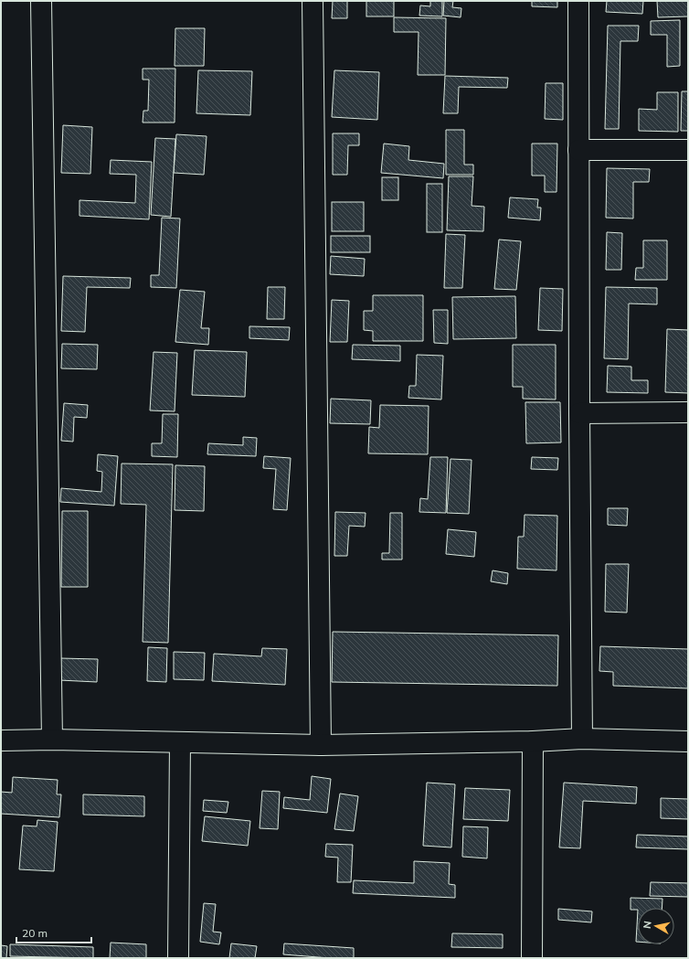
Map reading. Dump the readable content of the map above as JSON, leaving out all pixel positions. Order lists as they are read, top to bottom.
{
  "scale_bar": "20 m",
  "north": "left"
}
